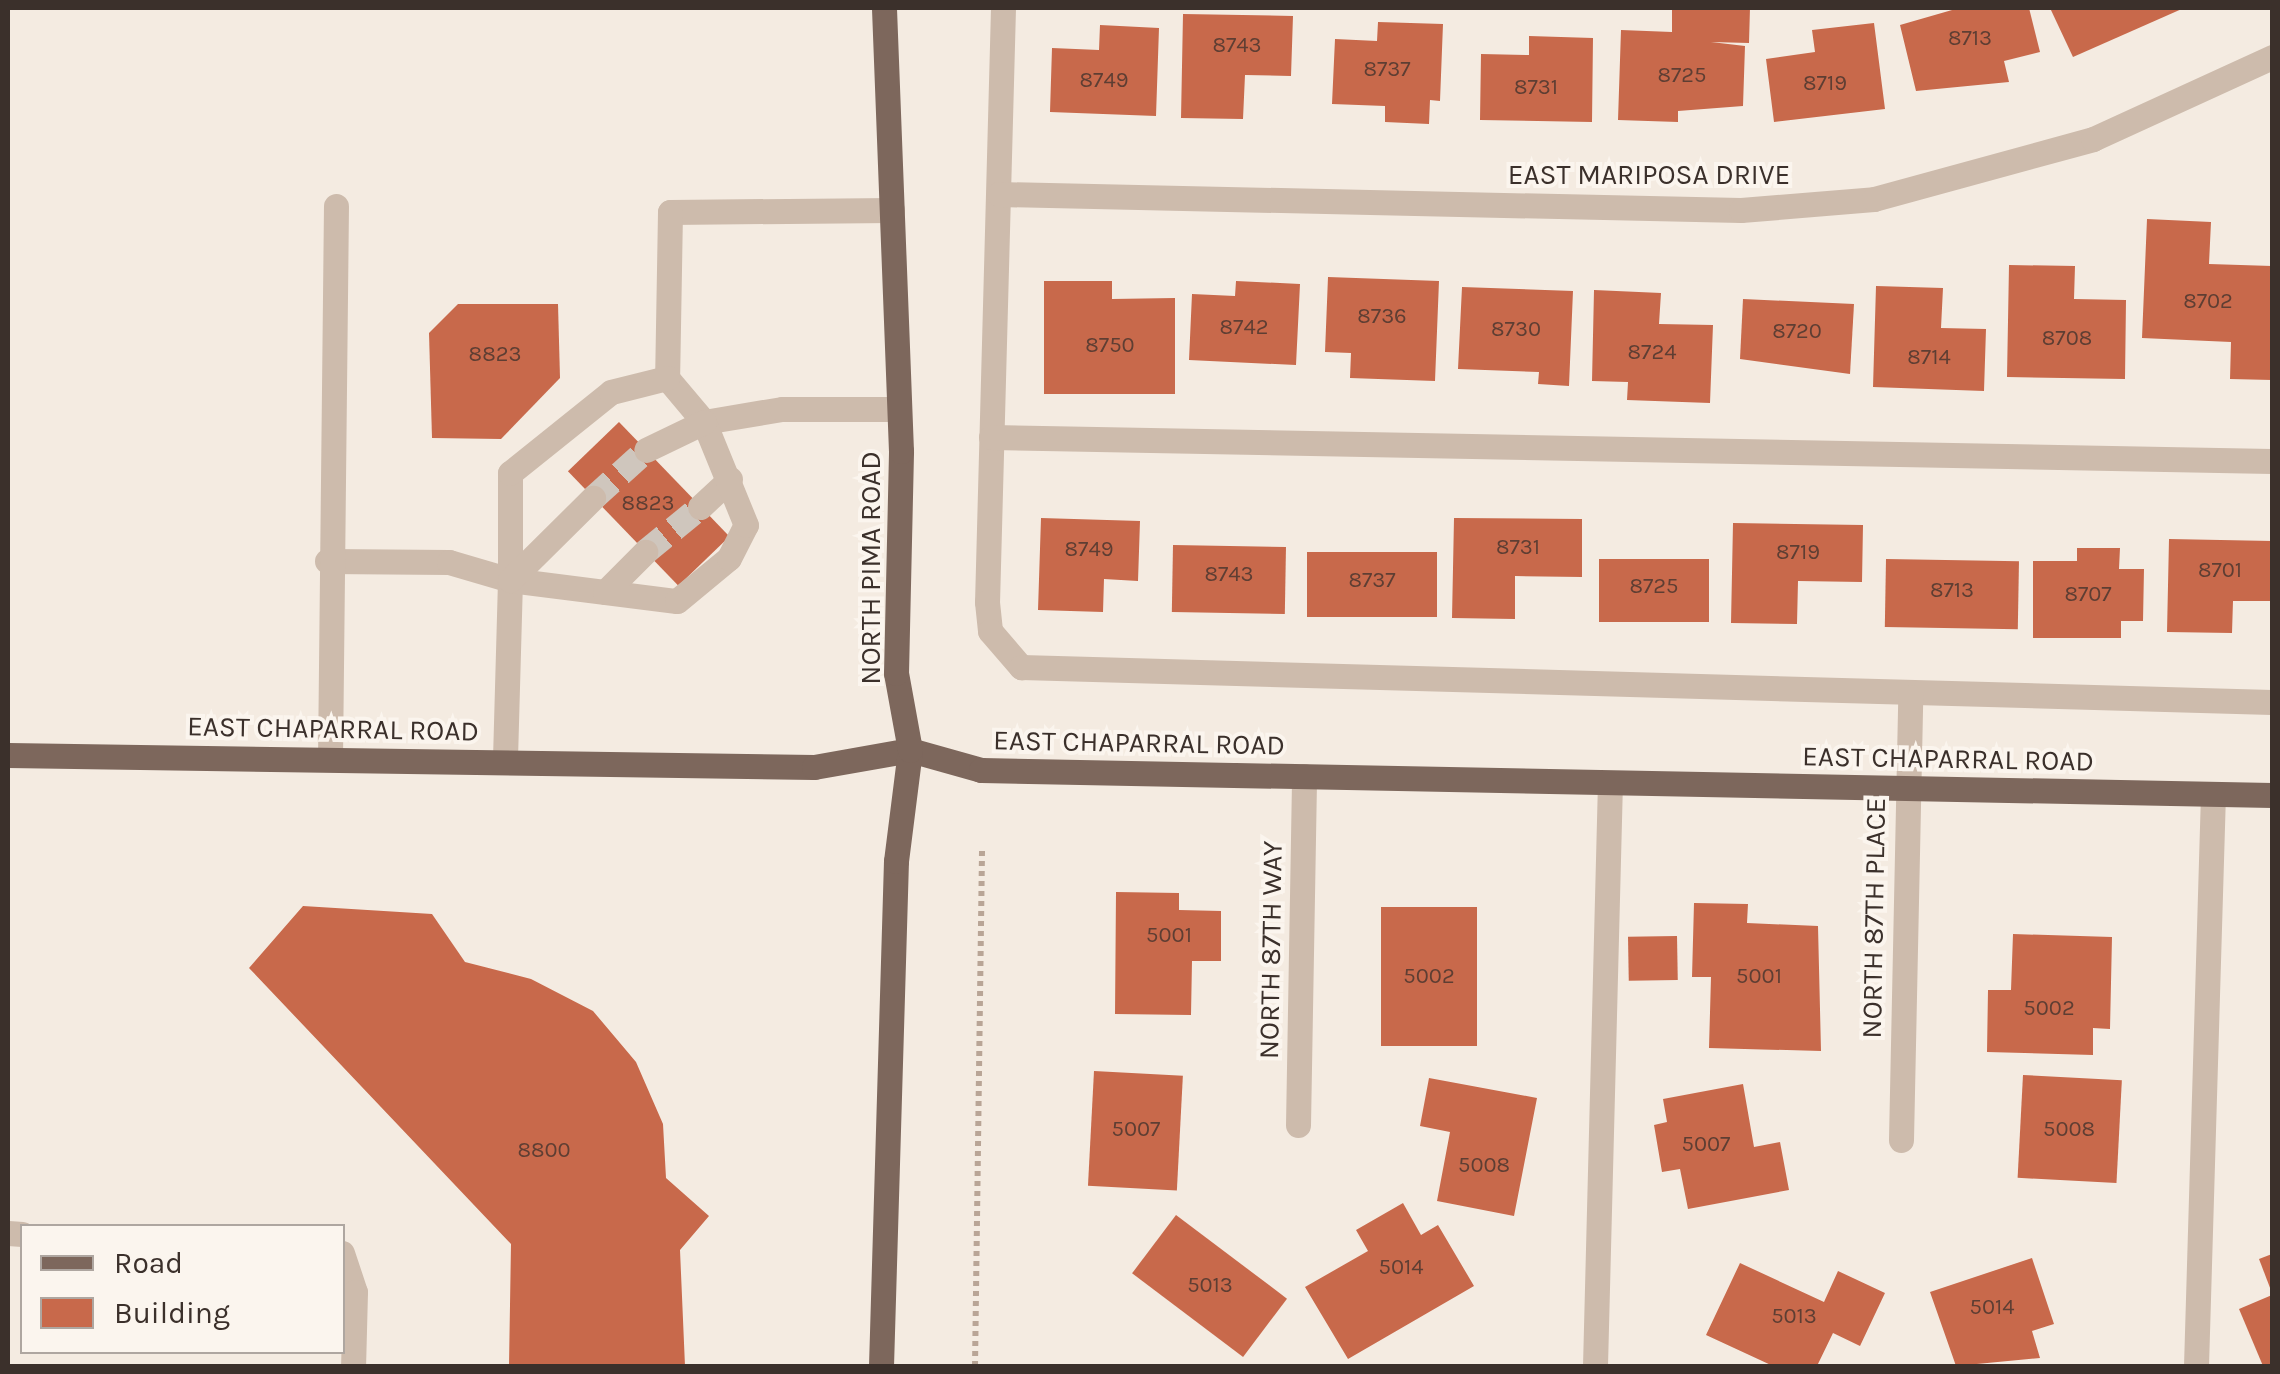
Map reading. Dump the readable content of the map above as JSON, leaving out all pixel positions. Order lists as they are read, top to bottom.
{
  "streets": {
    "main road": ["NORTH PIMA ROAD", "EAST CHAPARRAL ROAD"],
    "street": ["EAST MARIPOSA DRIVE", "NORTH 87TH PLACE", "NORTH 87TH WAY"]
  },
  "crossings": [
    ["NORTH PIMA ROAD", "EAST CHAPARRAL ROAD"],
    ["EAST CHAPARRAL ROAD", "NORTH 87TH PLACE"],
    ["EAST CHAPARRAL ROAD", "NORTH 87TH WAY"]
  ],
  "house_numbers": [
    "8713",
    "8743",
    "8737",
    "8725",
    "8749",
    "8719",
    "8731",
    "8702",
    "8736",
    "8742",
    "8730",
    "8720",
    "8708",
    "8750",
    "8724",
    "8823",
    "8714",
    "8823",
    "8731",
    "8749",
    "8719",
    "8701",
    "8743",
    "8737",
    "8725",
    "8713",
    "8707",
    "5001",
    "5002",
    "5001",
    "5002",
    "5007",
    "5008",
    "5007",
    "8800",
    "5008",
    "5014",
    "5013",
    "5014",
    "5013"
  ],
  "legend": ["Road", "Building"]
}
